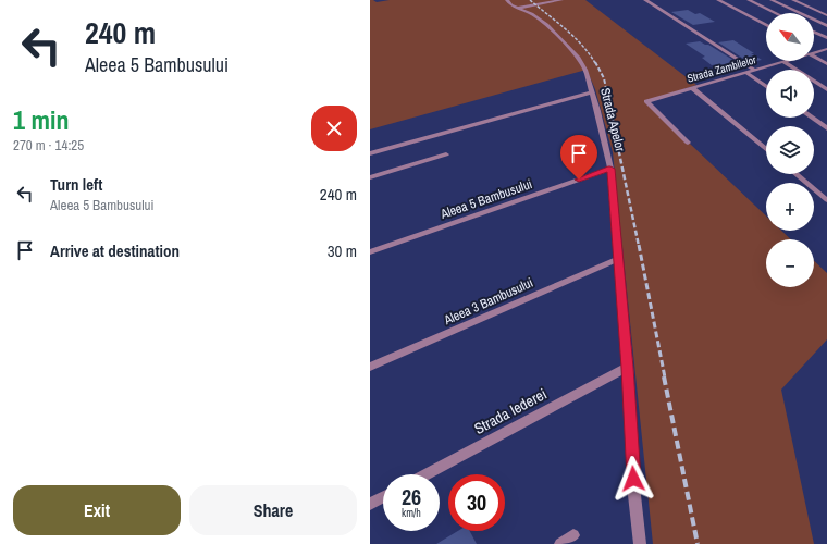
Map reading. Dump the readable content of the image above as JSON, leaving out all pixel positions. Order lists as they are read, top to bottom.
{
  "streets": {
    "street": [
      "Strada Zambilelor",
      "Strada Apelor",
      "Aleea 5 Bambusului",
      "Aleea 3 Bambusului",
      "Strada Iederei"
    ]
  },
  "crossings": [
    ["Strada Apelor", "Aleea 5 Bambusului"],
    ["Strada Apelor", "Aleea 3 Bambusului"],
    ["Strada Apelor", "Strada Iederei"]
  ],
  "north": "top left",
  "page": {
    "turn": ["240 m", "Aleea 5 Bambusului"],
    "map_buttons": ["+", "−"],
    "heading": ["1 min", "270 m · 14:25"],
    "list": [
      {
        "name": "Turn left",
        "note": "Aleea 5 Bambusului",
        "value": "240 m"
      },
      {
        "name": "Arrive at destination",
        "value": "30 m"
      }
    ],
    "speed": "26 km/h",
    "limit": "30",
    "buttons": ["Exit", "Share"]
  }
}
